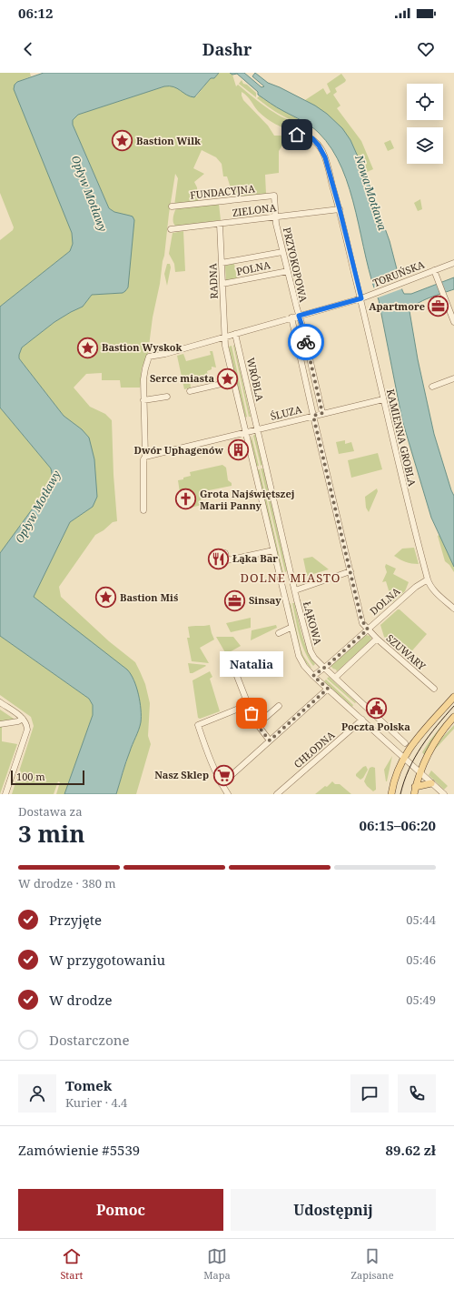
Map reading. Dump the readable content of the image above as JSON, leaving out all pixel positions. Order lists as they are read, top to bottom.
{
  "streets": {
    "street": [
      "FUNDACYJNA",
      "ZIELONA",
      "PRZYOKOPOWA",
      "POLNA",
      "TORUŃSKA",
      "RADNA",
      "WRÓBLA",
      "ŚLUZA",
      "KAMIENNA GROBLA",
      "DOLNA",
      "ŁĄKOWA",
      "SZUWARY",
      "CHŁODNA"
    ]
  },
  "crossings": [
    ["FUNDACYJNA", "PRZYOKOPOWA"],
    ["ZIELONA", "PRZYOKOPOWA"],
    ["ZIELONA", "RADNA"],
    ["ZIELONA", "KAMIENNA GROBLA"],
    ["PRZYOKOPOWA", "POLNA"],
    ["PRZYOKOPOWA", "TORUŃSKA"],
    ["PRZYOKOPOWA", "ŚLUZA"],
    ["POLNA", "RADNA"],
    ["TORUŃSKA", "RADNA"],
    ["TORUŃSKA", "WRÓBLA"],
    ["TORUŃSKA", "KAMIENNA GROBLA"],
    ["TORUŃSKA", "SZUWARY"],
    ["WRÓBLA", "ŚLUZA"],
    ["WRÓBLA", "ŁĄKOWA"],
    ["ŚLUZA", "KAMIENNA GROBLA"],
    ["ŚLUZA", "ŁĄKOWA"],
    ["ŚLUZA", "SZUWARY"],
    ["KAMIENNA GROBLA", "DOLNA"],
    ["DOLNA", "ŁĄKOWA"],
    ["DOLNA", "SZUWARY"]
  ],
  "districts": ["DOLNE MIASTO"],
  "water": ["Nowa Motława", "Opływ Motławy"],
  "places": {
    "place": [
      "Bastion Wilk",
      "Bastion Wyskok",
      "Serce miasta",
      "Bastion Miś"
    ],
    "office": ["Apartmore", "Sinsay"],
    "building": ["Dwór Uphagenów"],
    "church": ["Grota Najświętszej Marii Panny"],
    "restaurant": ["Łąka Bar"],
    "public building": ["Poczta Polska"],
    "other": ["Natalia"],
    "supermarket": ["Nasz Sklep"]
  },
  "scale_bar": "100 m",
  "page": {
    "status": "06:12",
    "header": "Dashr",
    "bubble": "Natalia",
    "scale": "100 m",
    "heading": ["3 min", "Dostawa za", "06:15–06:20"],
    "panel": [
      "Tomek",
      "Kurier · 4.4",
      "Zamówienie #5539",
      "89.62 zł"
    ],
    "bar": "W drodze · 380 m",
    "list": [
      ["Przyjęte", "05:44"],
      ["W przygotowaniu", "05:46"],
      ["W drodze", "05:49"],
      "Dostarczone"
    ],
    "buttons": ["Pomoc", "Udostępnij"],
    "tabs": ["Start", "Mapa", "Zapisane"]
  }
}
